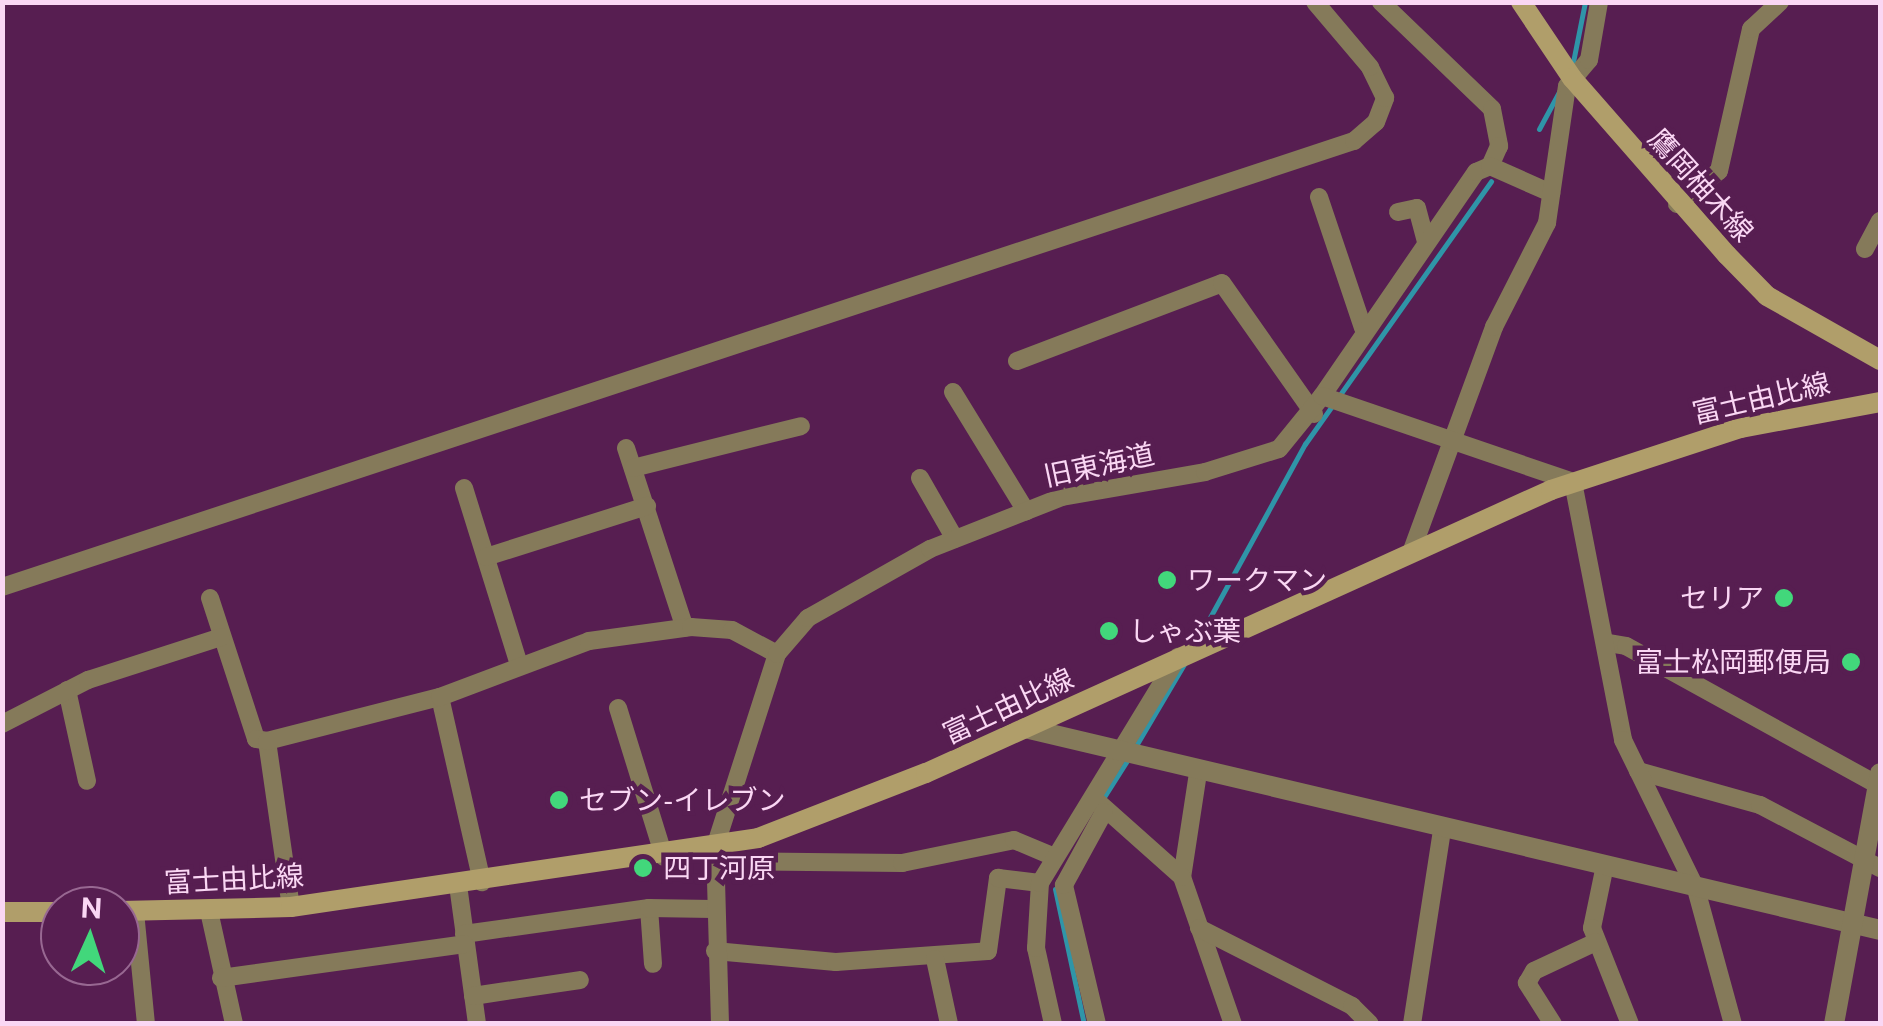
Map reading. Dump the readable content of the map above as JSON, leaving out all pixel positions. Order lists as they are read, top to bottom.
{
  "streets": {
    "main road": ["鷹岡柚木線", "富士由比線"],
    "street": ["旧東海道"]
  },
  "crossings": [
    ["富士由比線", "旧東海道"]
  ],
  "places": [
    "ワークマン",
    "セリア",
    "しゃぶ葉",
    "富士松岡郵便局",
    "セブン-イレブン",
    "四丁河原"
  ],
  "north": "top"
}
